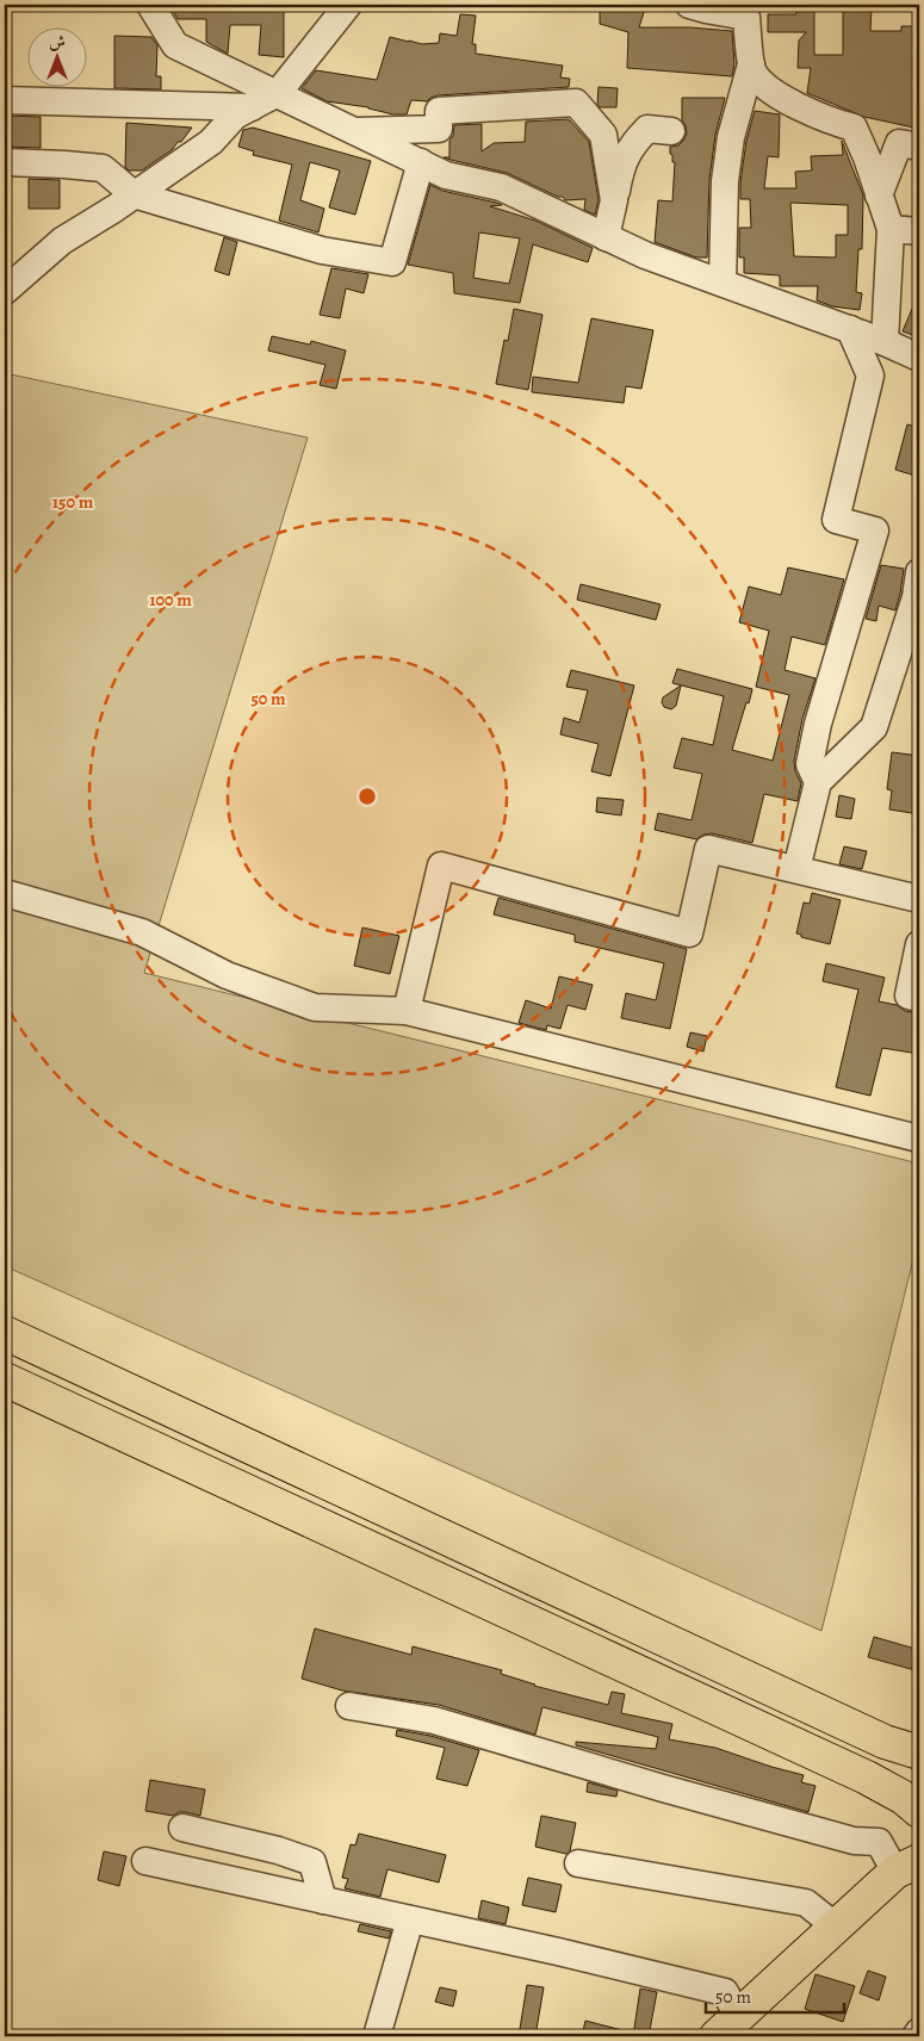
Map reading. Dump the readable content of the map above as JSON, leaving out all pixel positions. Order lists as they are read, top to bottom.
{
  "scale_bar": "50 m",
  "north": "top",
  "rings": ["150 m", "100 m", "50 m"]
}
